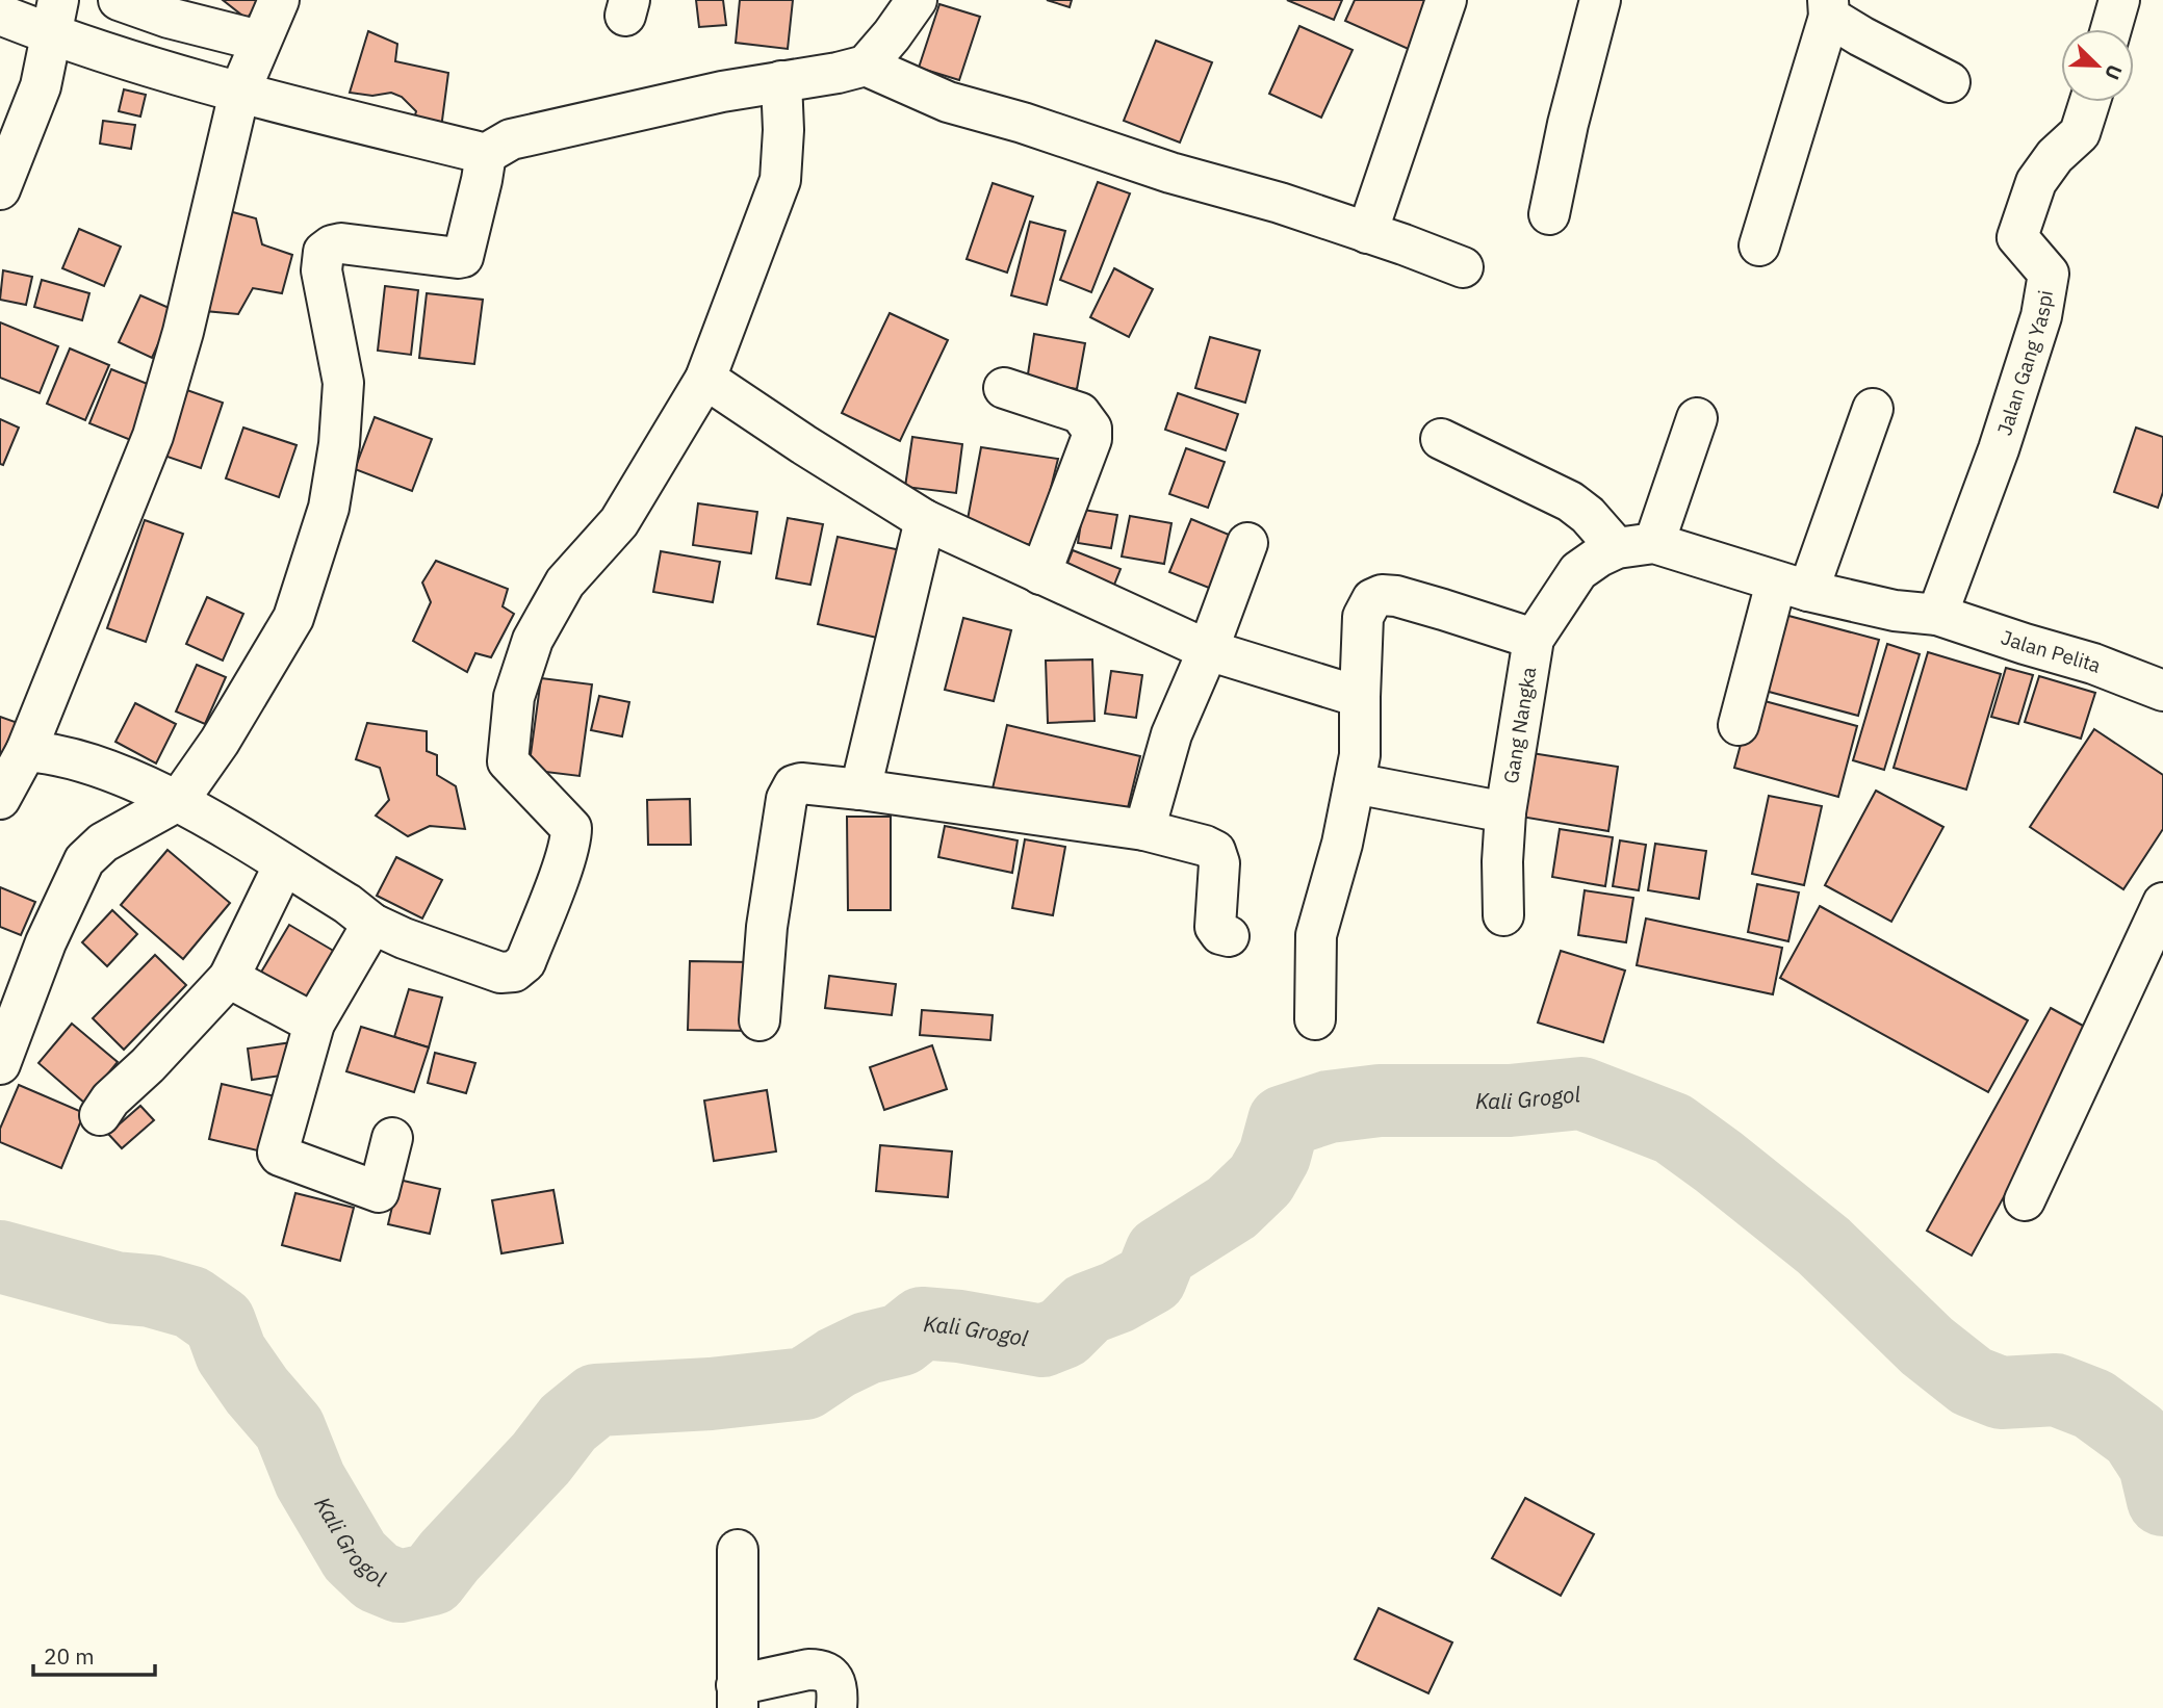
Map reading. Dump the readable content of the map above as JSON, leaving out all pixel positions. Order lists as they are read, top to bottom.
{
  "streets": {
    "street": ["Jalan Gang Yaspi", "Jalan Pelita", "Gang Nangka"]
  },
  "crossings": [
    ["Jalan Gang Yaspi", "Jalan Pelita"]
  ],
  "water": ["Kali Grogol"],
  "scale_bar": "20 m",
  "north": "bottom right"
}
